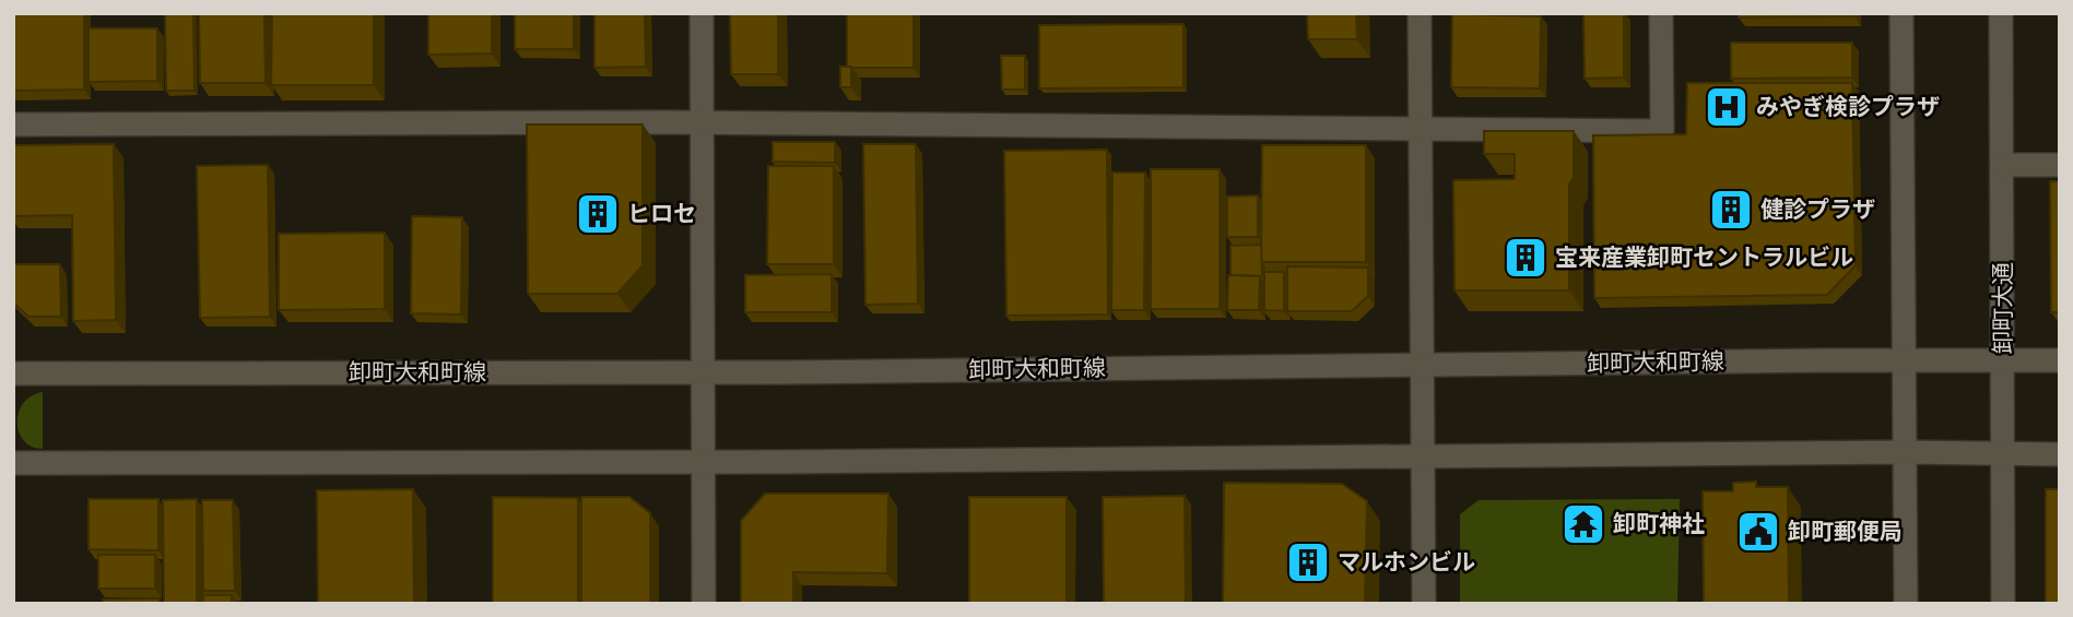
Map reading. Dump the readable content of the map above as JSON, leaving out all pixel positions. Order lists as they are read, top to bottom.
{
  "streets": {
    "street": ["卸町大通", "卸町大和町線"]
  },
  "crossings": [
    ["卸町大通", "卸町大和町線"]
  ],
  "places": {
    "hospital": ["みやぎ検診プラザ"],
    "building": [
      "健診プラザ",
      "ヒロセ",
      "宝来産業卸町セントラルビル",
      "マルホンビル"
    ],
    "temple": ["卸町神社"],
    "public building": ["卸町郵便局"]
  }
}
